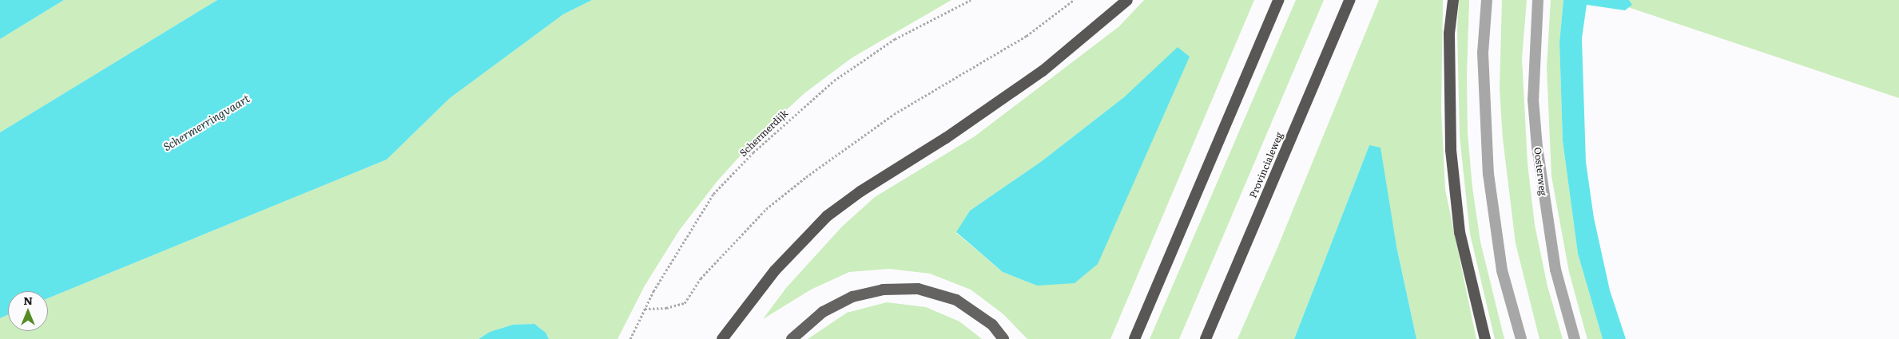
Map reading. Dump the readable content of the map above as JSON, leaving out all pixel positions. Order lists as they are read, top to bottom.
{
  "streets": {
    "highway": ["Provincialeweg"],
    "street": ["Oosterweg"],
    "path": ["Schermerdijk"]
  },
  "water": ["Schermerringvaart"],
  "north": "top"
}
